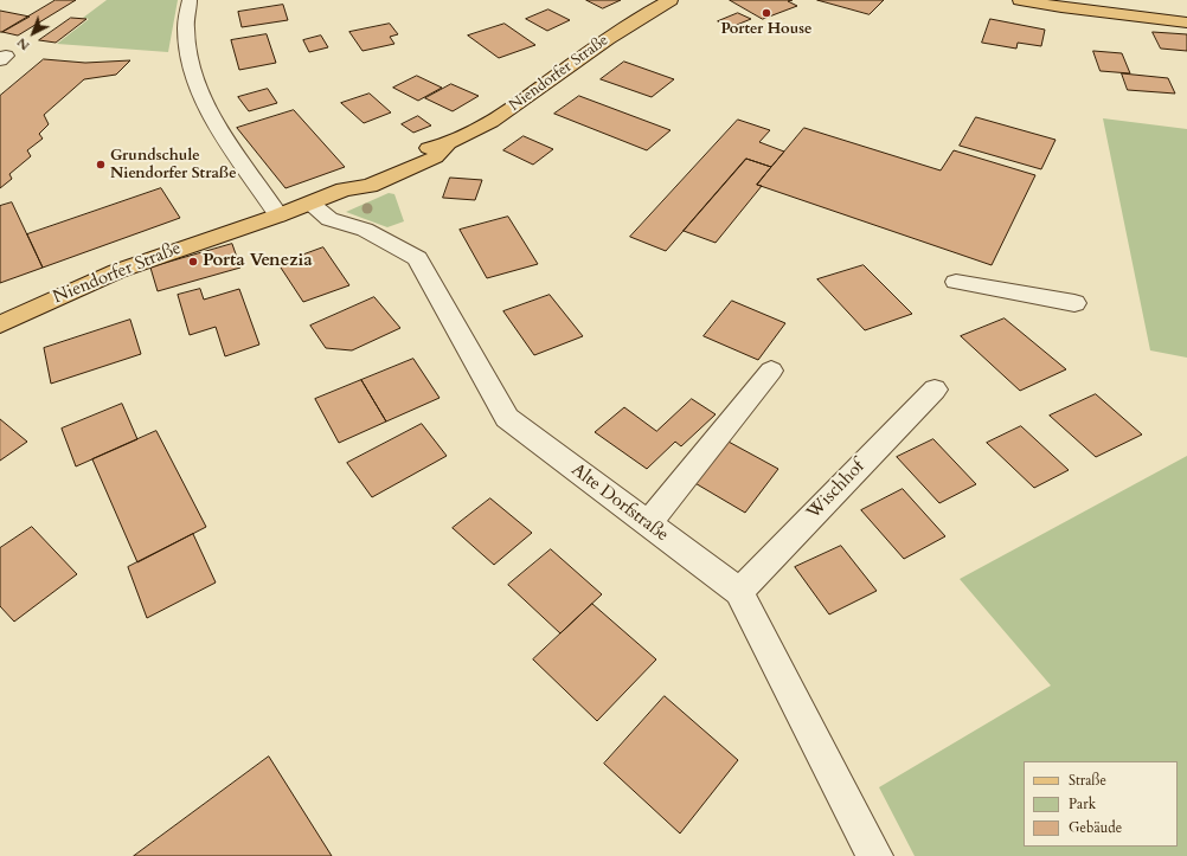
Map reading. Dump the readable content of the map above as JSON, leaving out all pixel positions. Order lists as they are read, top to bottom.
{
  "streets": {
    "main road": ["Niendorfer Straße"],
    "street": ["Wischhof", "Alte Dorfstraße"]
  },
  "crossings": [
    ["Niendorfer Straße", "Alte Dorfstraße"],
    ["Wischhof", "Alte Dorfstraße"]
  ],
  "places": ["Porter House", "Grundschule Niendorfer Straße", "Porta Venezia"],
  "legend": ["Straße", "Park", "Gebäude"],
  "north": "bottom left"
}
